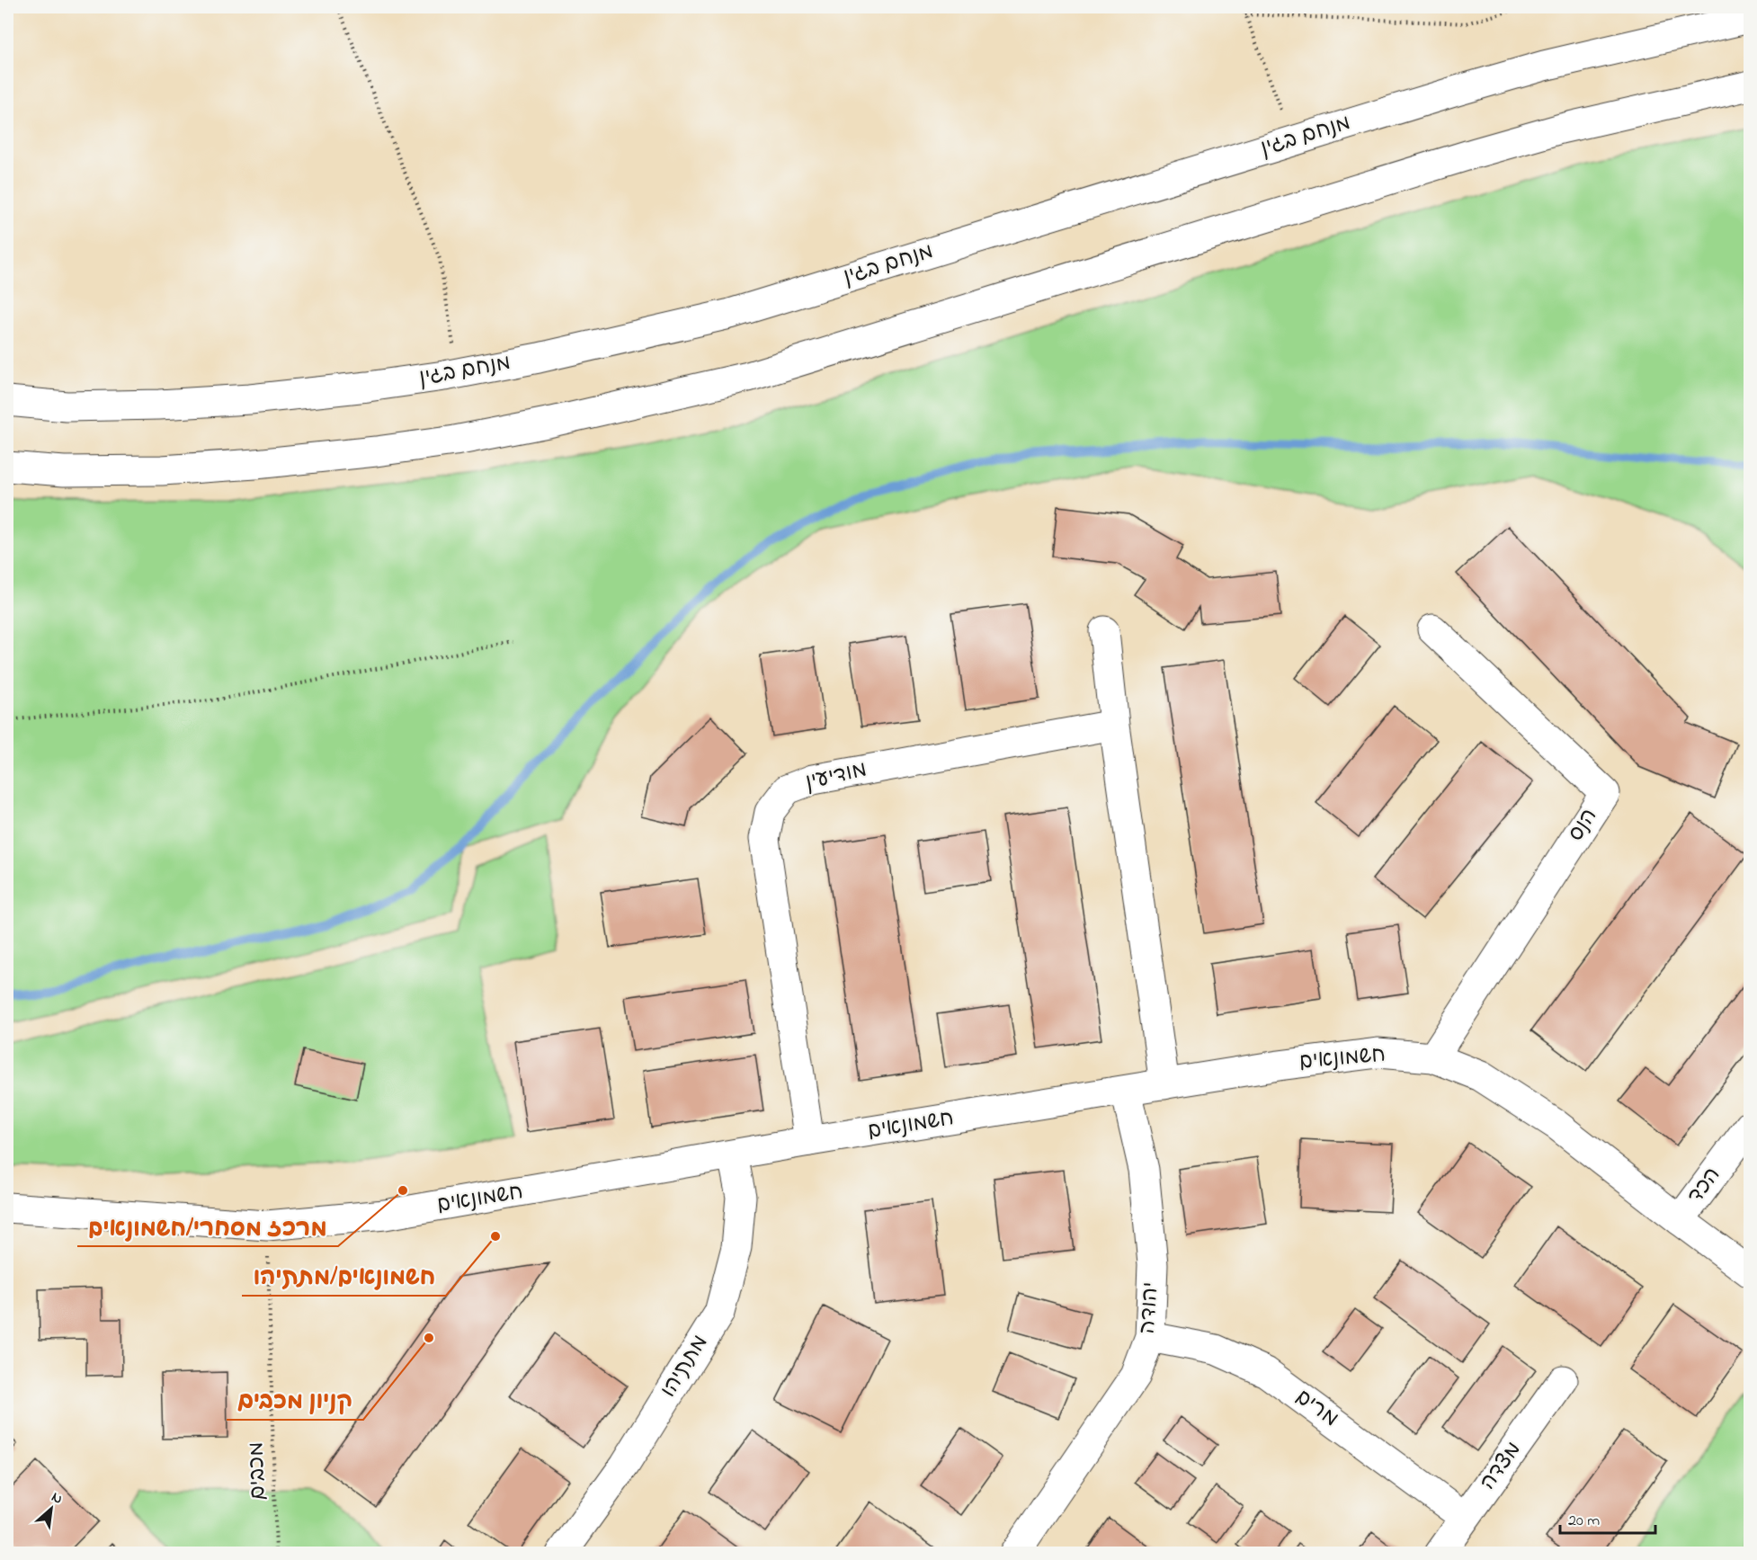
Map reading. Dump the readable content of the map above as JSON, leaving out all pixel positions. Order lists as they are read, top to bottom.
{
  "streets": {
    "street": [
      "מנחם בגין",
      "מודיעין",
      "הנס",
      "חשמונאים",
      "הכד",
      "יהודה",
      "מתתיהו",
      "מרים",
      "מצדה"
    ],
    "path": ["מכבים"]
  },
  "crossings": [
    ["מודיעין", "חשמונאים"],
    ["הנס", "חשמונאים"],
    ["חשמונאים", "הכד"],
    ["חשמונאים", "יהודה"],
    ["חשמונאים", "מתתיהו"],
    ["חשמונאים", "מכבים"],
    ["יהודה", "מרים"],
    ["מרים", "מצדה"]
  ],
  "places": ["מרכז מסחרי/חשמונאים", "חשמונאים/מתתיהו", "קניון מכבים"],
  "scale_bar": "20 m",
  "north": "top right"
}
